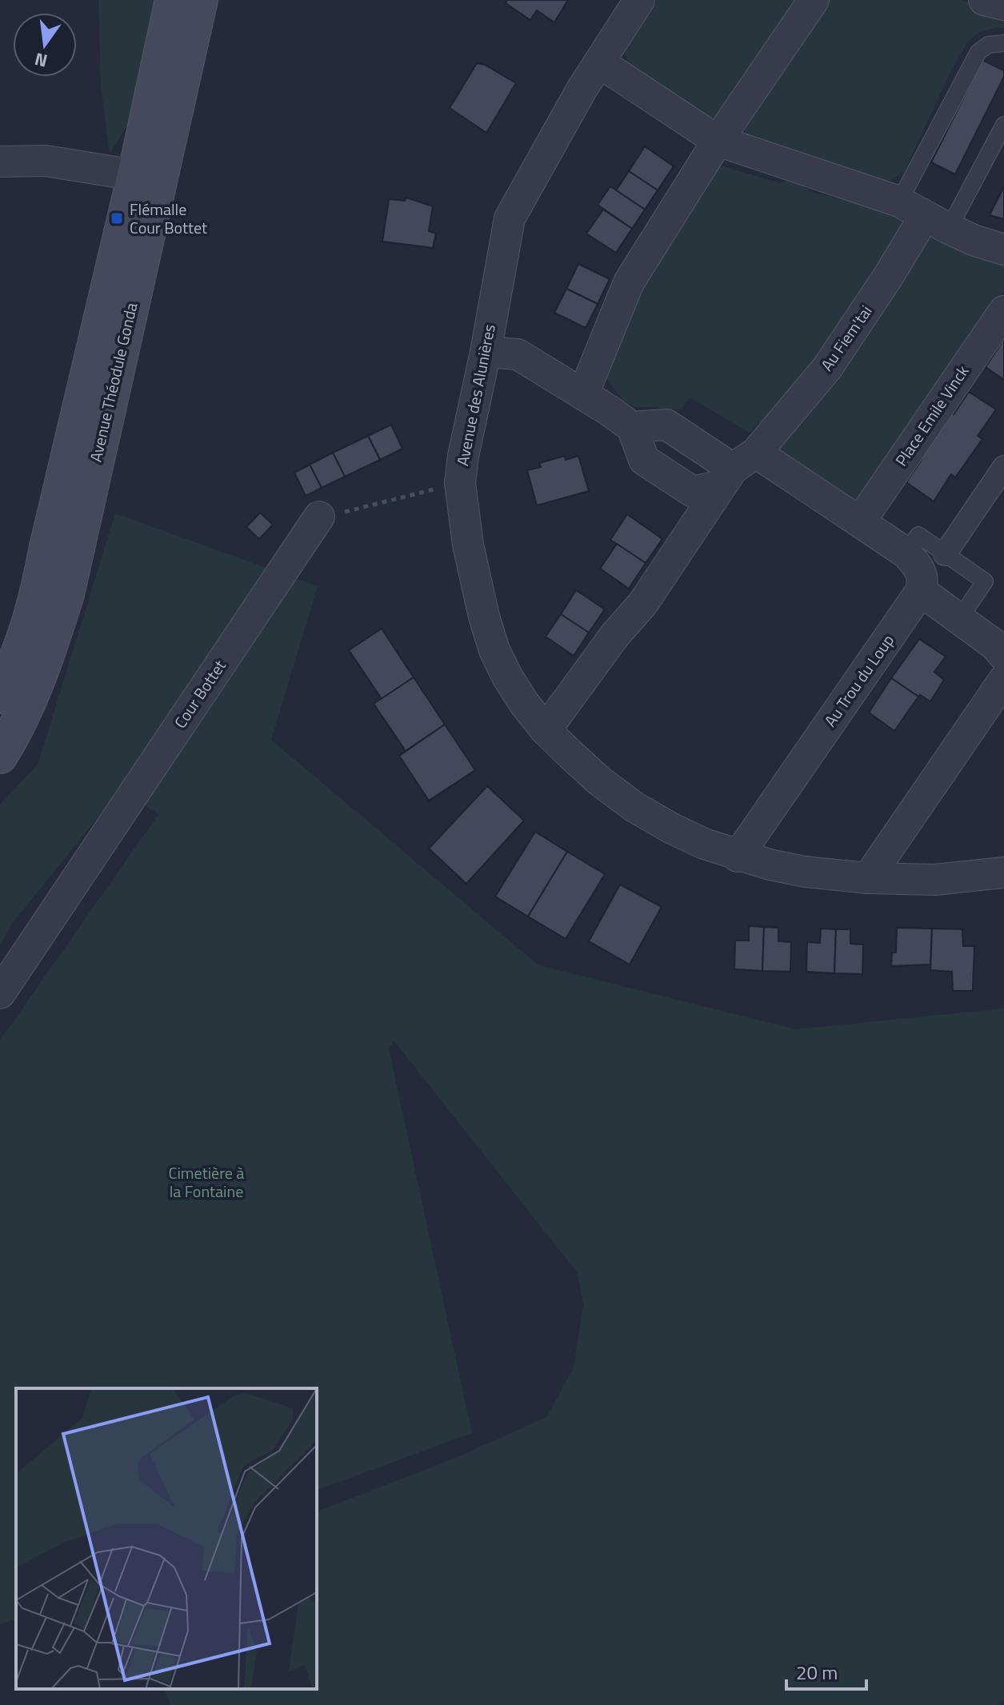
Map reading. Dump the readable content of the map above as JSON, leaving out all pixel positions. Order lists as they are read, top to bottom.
{
  "streets": {
    "main road": ["Avenue Théodule Gonda"],
    "street": [
      "Au Fiem'tai",
      "Avenue des Alunières",
      "Place Emile Vinck",
      "Au Trou du Loup",
      "Cour Bottet"
    ]
  },
  "crossings": [
    ["Avenue des Alunières", "Au Trou du Loup"]
  ],
  "parks": ["Cimetière à la Fontaine"],
  "places": {
    "transit": ["Flémalle Cour Bottet"]
  },
  "scale_bar": "20 m",
  "north": "bottom"
}
